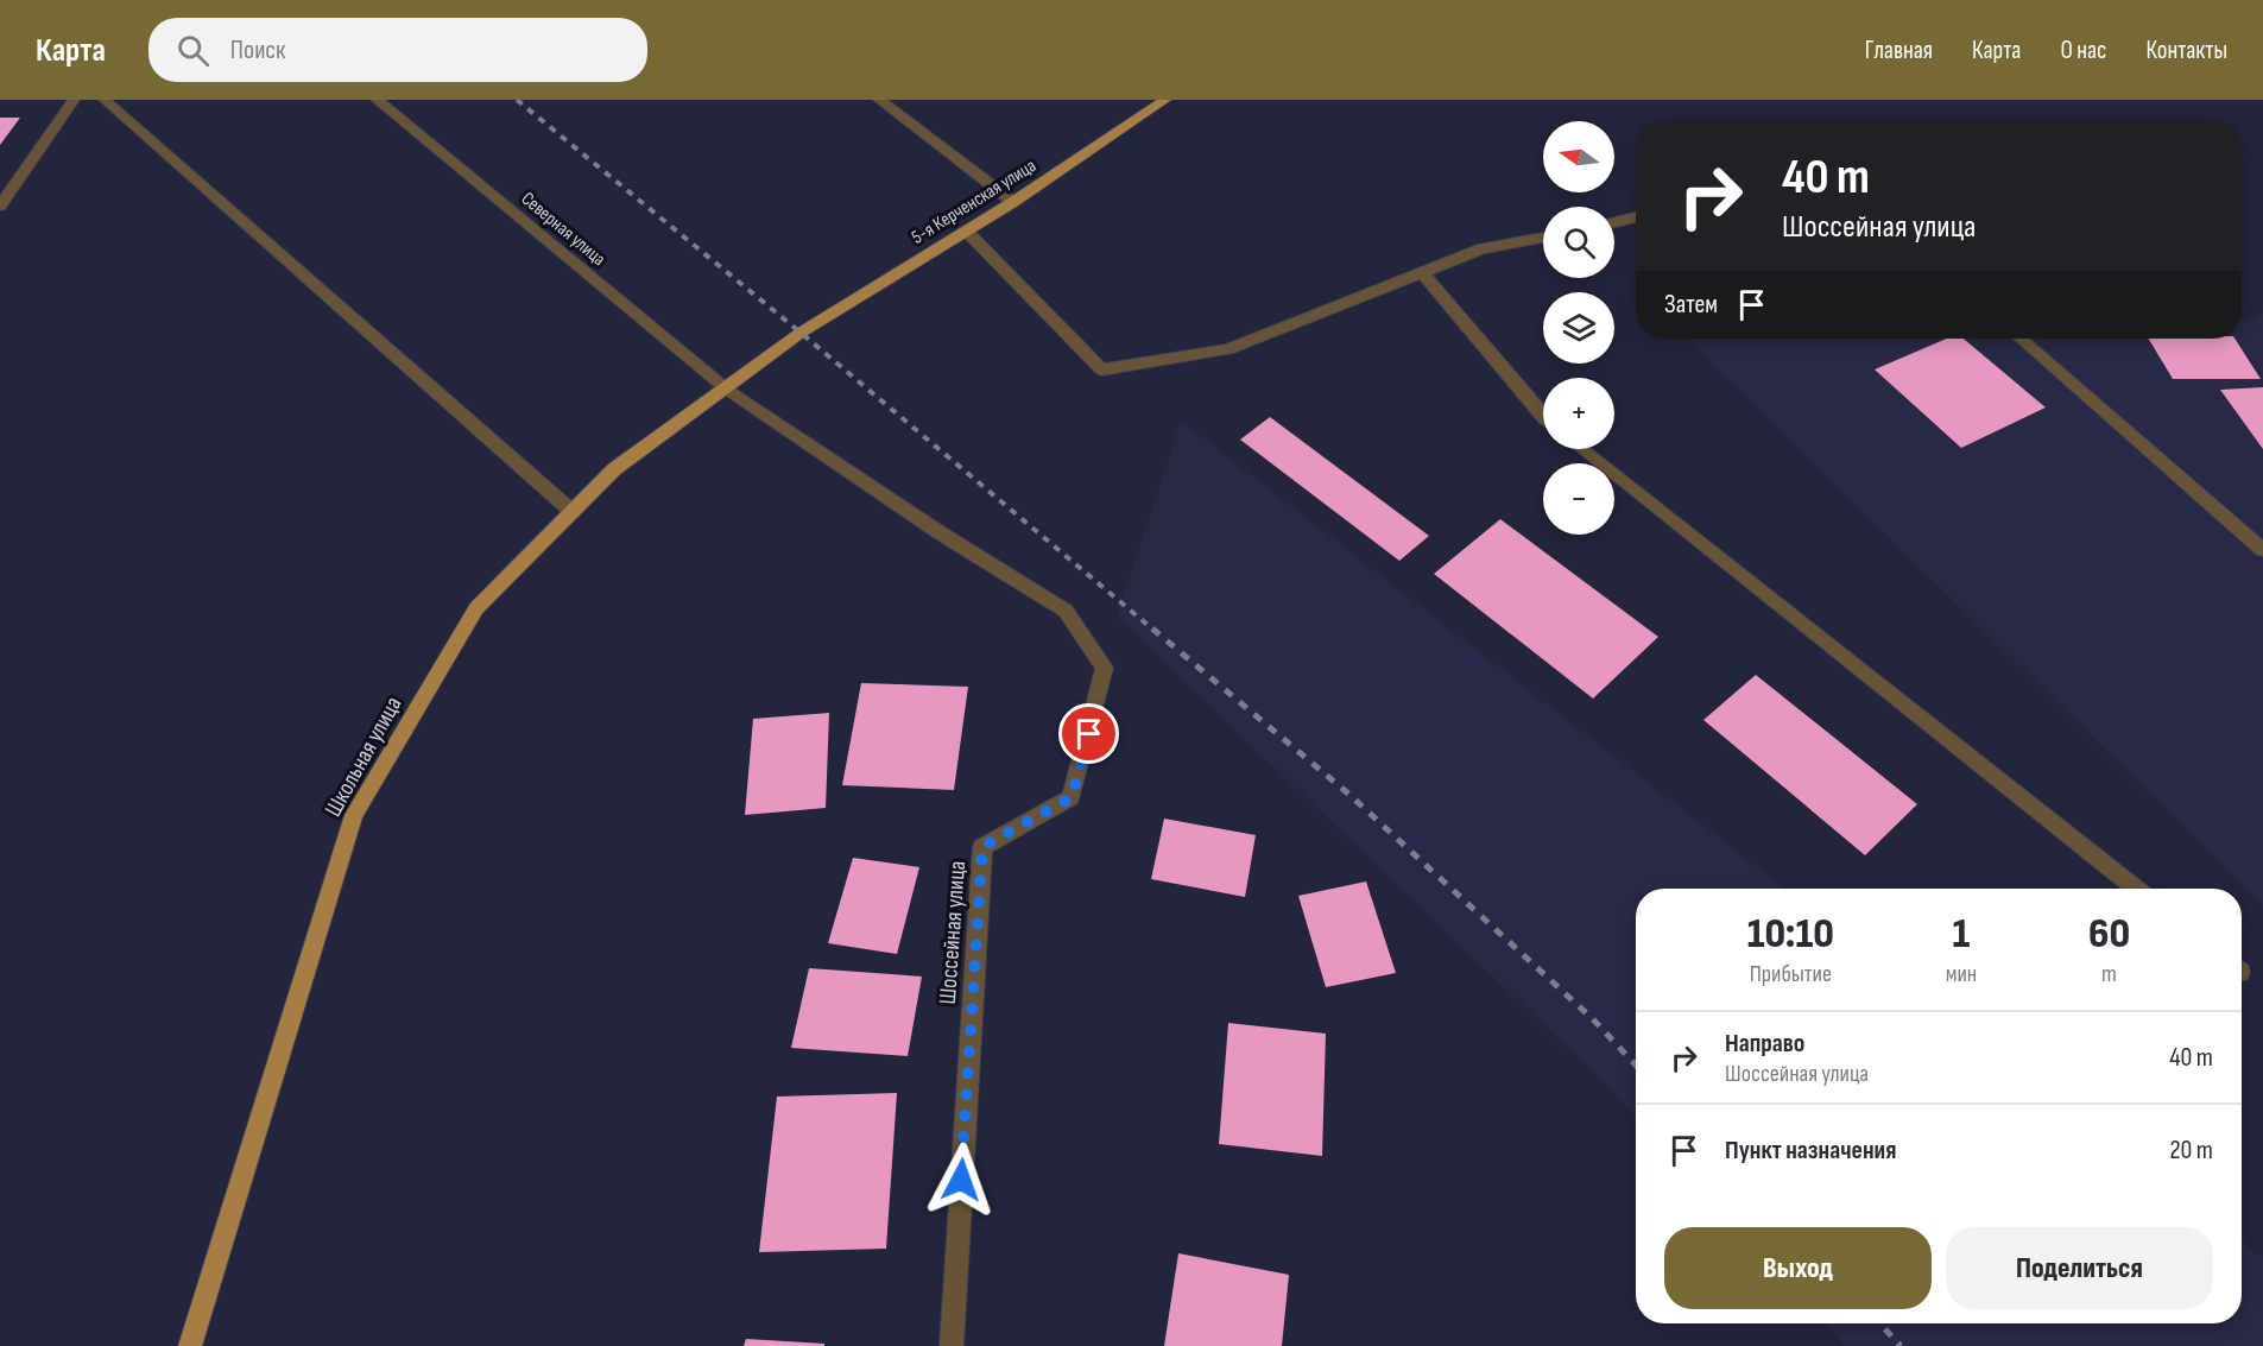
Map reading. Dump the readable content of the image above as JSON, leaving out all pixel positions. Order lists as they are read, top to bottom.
{
  "streets": {
    "main road": ["5-я Керченская улица", "Школьная улица"],
    "street": ["Северная улица", "Шоссейная улица"]
  },
  "crossings": [
    ["5-я Керченская улица", "Школьная улица"],
    ["Северная улица", "Школьная улица"],
    ["Северная улица", "Шоссейная улица"],
    ["Школьная улица", "Шоссейная улица"]
  ],
  "north": "left",
  "page": {
    "header": "Карта",
    "search": "Поиск",
    "nav": [
      "Главная",
      "Карта",
      "О нас",
      "Контакты"
    ],
    "map_buttons": ["+", "−"],
    "turn": ["40 m", "Шоссейная улица"],
    "then": "Затем",
    "eta": [
      "10:10",
      "Прибытие",
      "1",
      "мин",
      "60",
      "m"
    ],
    "list": [
      {
        "name": "Направо",
        "note": "Шоссейная улица",
        "value": "40 m"
      },
      {
        "name": "Пункт назначения",
        "value": "20 m"
      }
    ],
    "buttons": ["Выход", "Поделиться"]
  }
}
